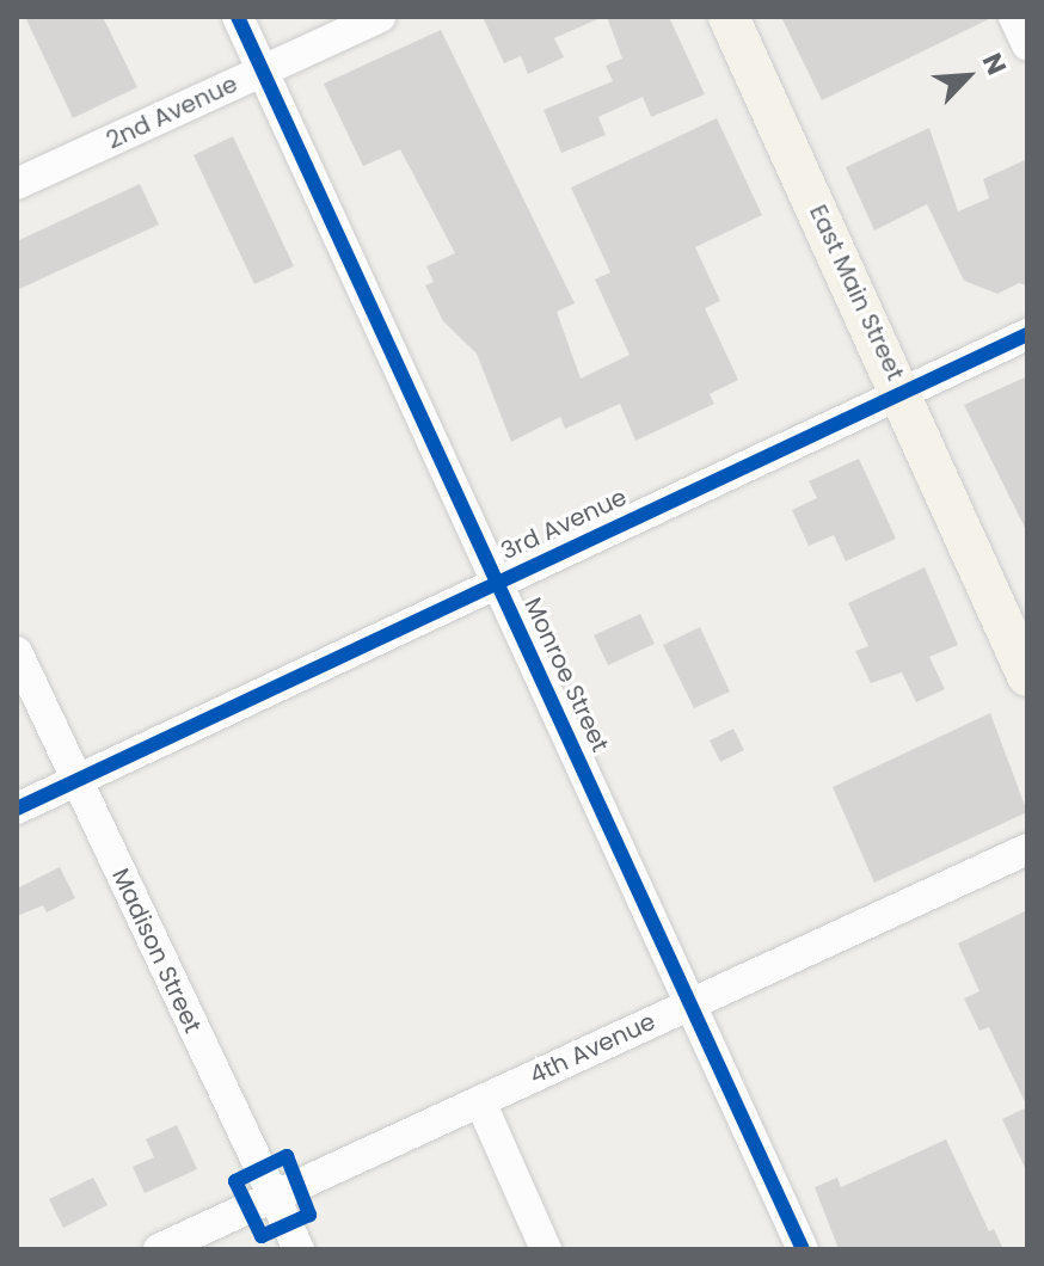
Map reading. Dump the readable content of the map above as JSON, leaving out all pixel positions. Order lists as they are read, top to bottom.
{
  "streets": {
    "main road": ["East Main Street"],
    "street": [
      "2nd Avenue",
      "3rd Avenue",
      "Monroe Street",
      "Madison Street",
      "4th Avenue"
    ]
  },
  "crossings": [
    ["2nd Avenue", "Monroe Street"],
    ["East Main Street", "3rd Avenue"],
    ["3rd Avenue", "Monroe Street"],
    ["3rd Avenue", "Madison Street"],
    ["Monroe Street", "4th Avenue"],
    ["Madison Street", "4th Avenue"]
  ],
  "north": "top right"
}
